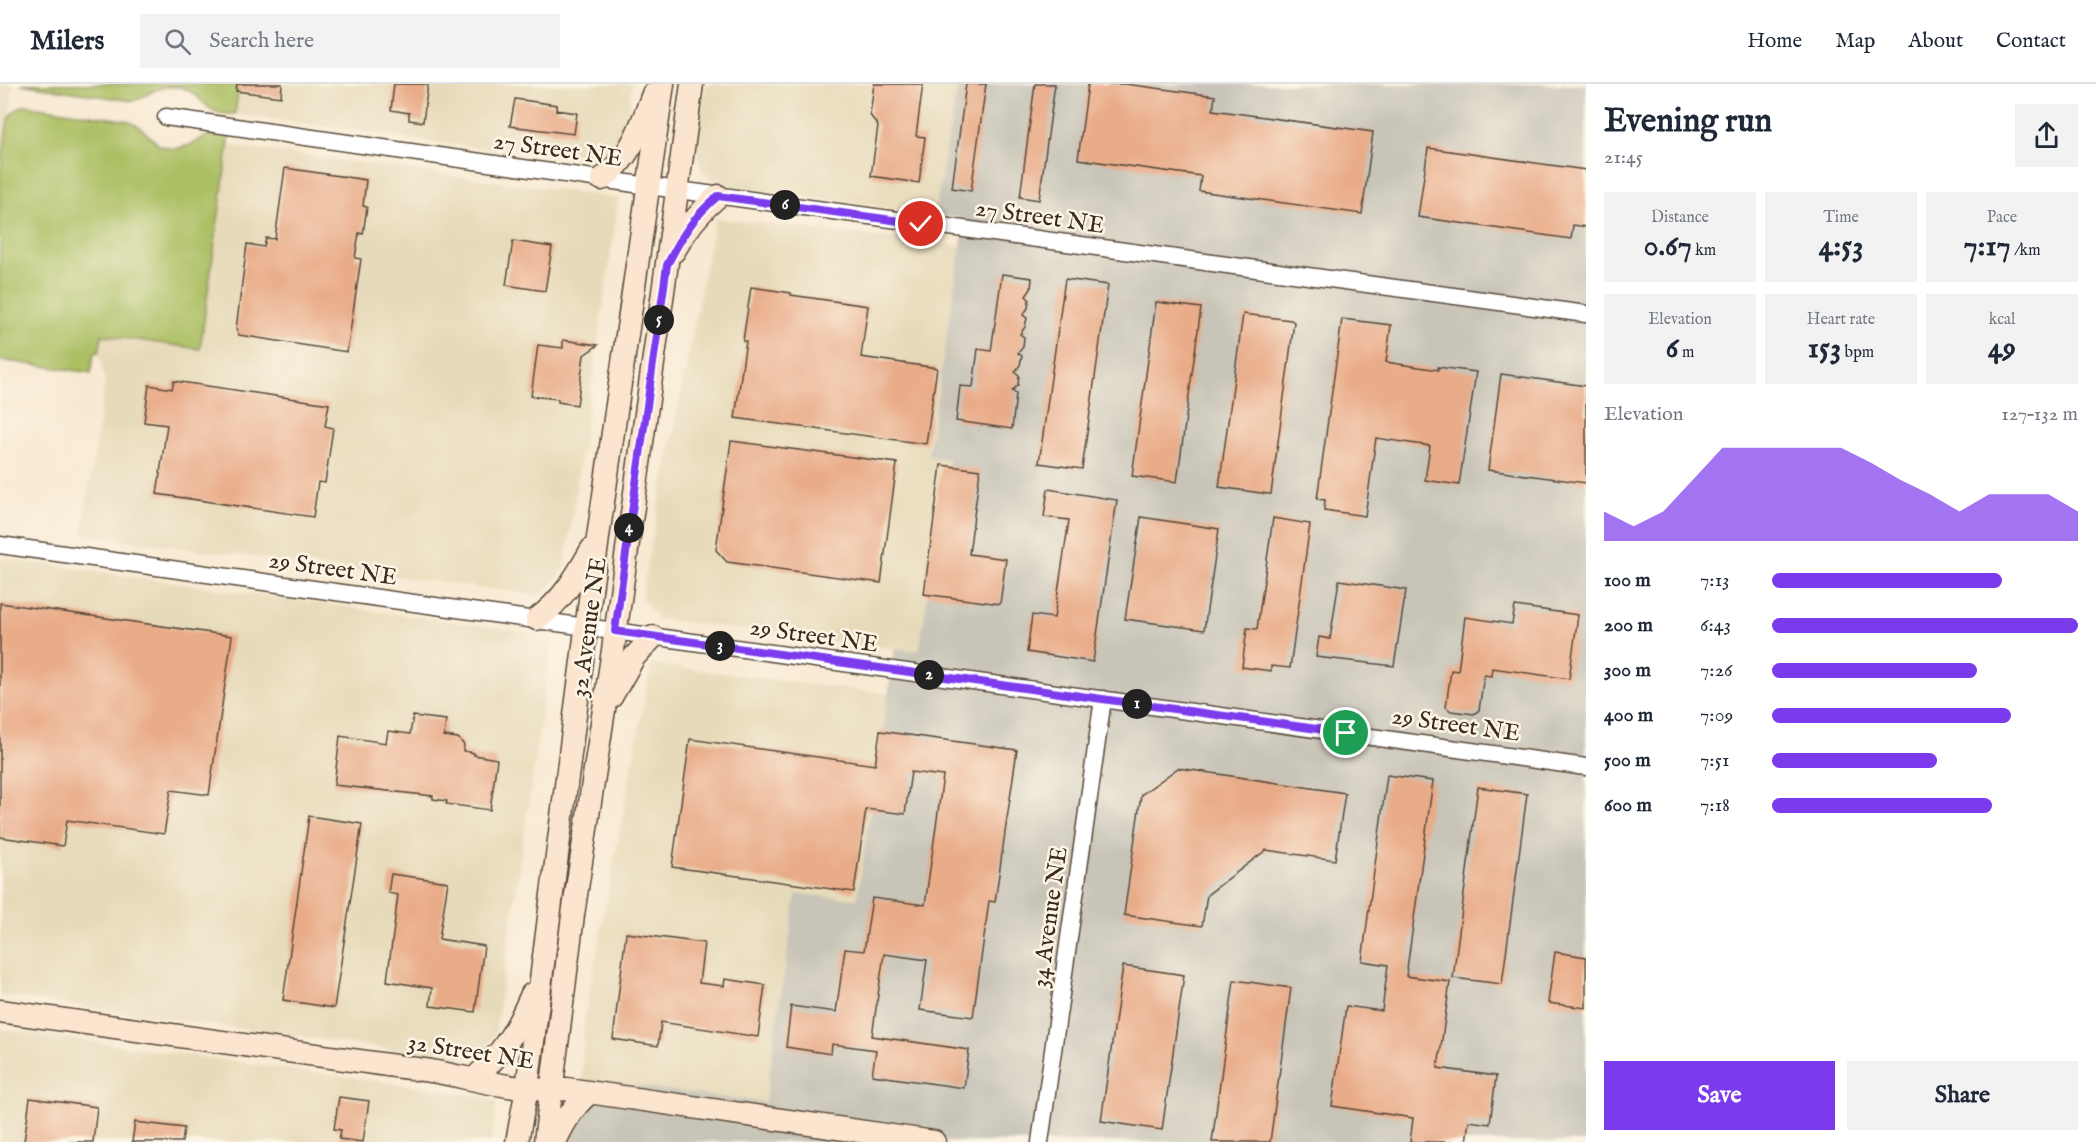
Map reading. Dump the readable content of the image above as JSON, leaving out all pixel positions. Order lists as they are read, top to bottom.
{
  "streets": {
    "main road": ["32 Avenue NE", "32 Street NE"],
    "street": ["27 Street NE", "29 Street NE", "34 Avenue NE"]
  },
  "crossings": [
    ["27 Street NE", "32 Avenue NE"],
    ["29 Street NE", "32 Avenue NE"],
    ["29 Street NE", "34 Avenue NE"],
    ["32 Avenue NE", "32 Street NE"]
  ],
  "page": {
    "header": "Milers",
    "search": "Search here",
    "nav": [
      "Home",
      "Map",
      "About",
      "Contact"
    ],
    "heading": ["Evening run", "21:45"],
    "stats": [
      ["Distance", "0.67 km"],
      ["Time", "4:53"],
      ["Pace", "7:17 /km"],
      ["Elevation", "6 m"],
      ["Heart rate", "153 bpm"],
      ["kcal", "49"]
    ],
    "pins": [
      "6",
      "5",
      "4",
      "3",
      "2",
      "1"
    ],
    "chart": ["Elevation", "127–132 m"],
    "list": [
      {
        "name": "100 m",
        "note": "7:13"
      },
      {
        "name": "200 m",
        "note": "6:43"
      },
      {
        "name": "300 m",
        "note": "7:26"
      },
      {
        "name": "400 m",
        "note": "7:09"
      },
      {
        "name": "500 m",
        "note": "7:51"
      },
      {
        "name": "600 m",
        "note": "7:18"
      }
    ],
    "buttons": ["Save", "Share"]
  }
}
